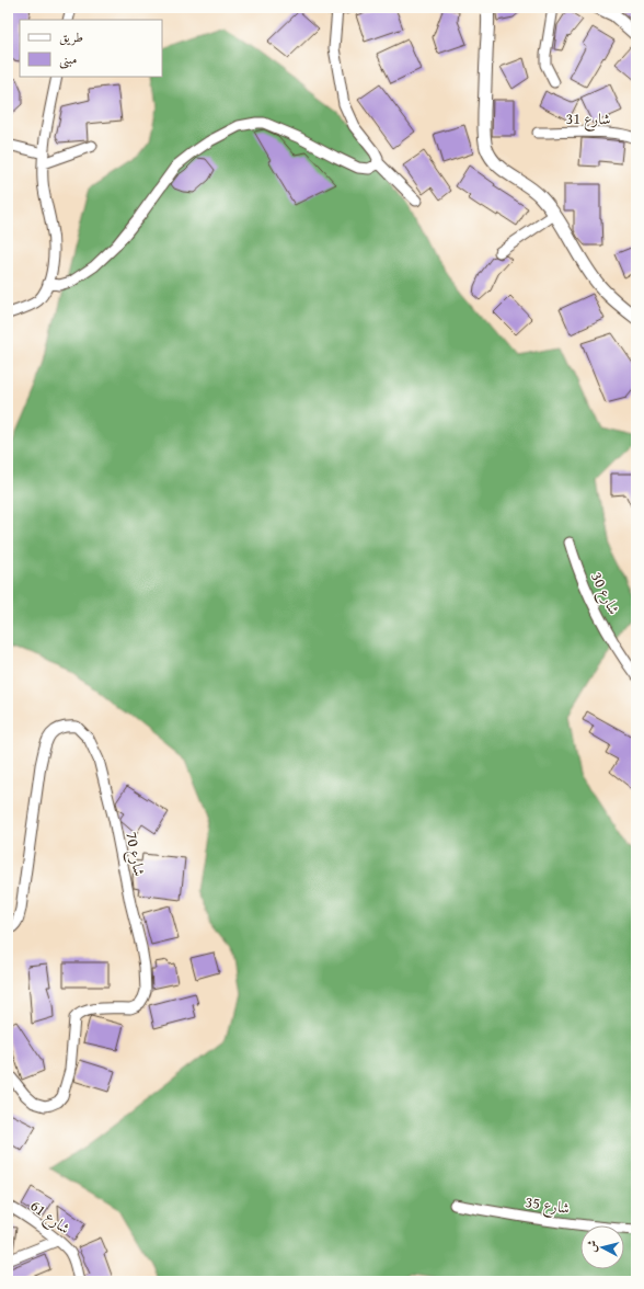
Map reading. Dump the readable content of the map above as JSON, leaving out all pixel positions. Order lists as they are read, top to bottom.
{
  "streets": {
    "street": [
      "شارع 31",
      "شارع 30",
      "شارع 70",
      "شارع 35",
      "شارع 61"
    ]
  },
  "legend": ["طريق", "مبنى"],
  "north": "left"
}
